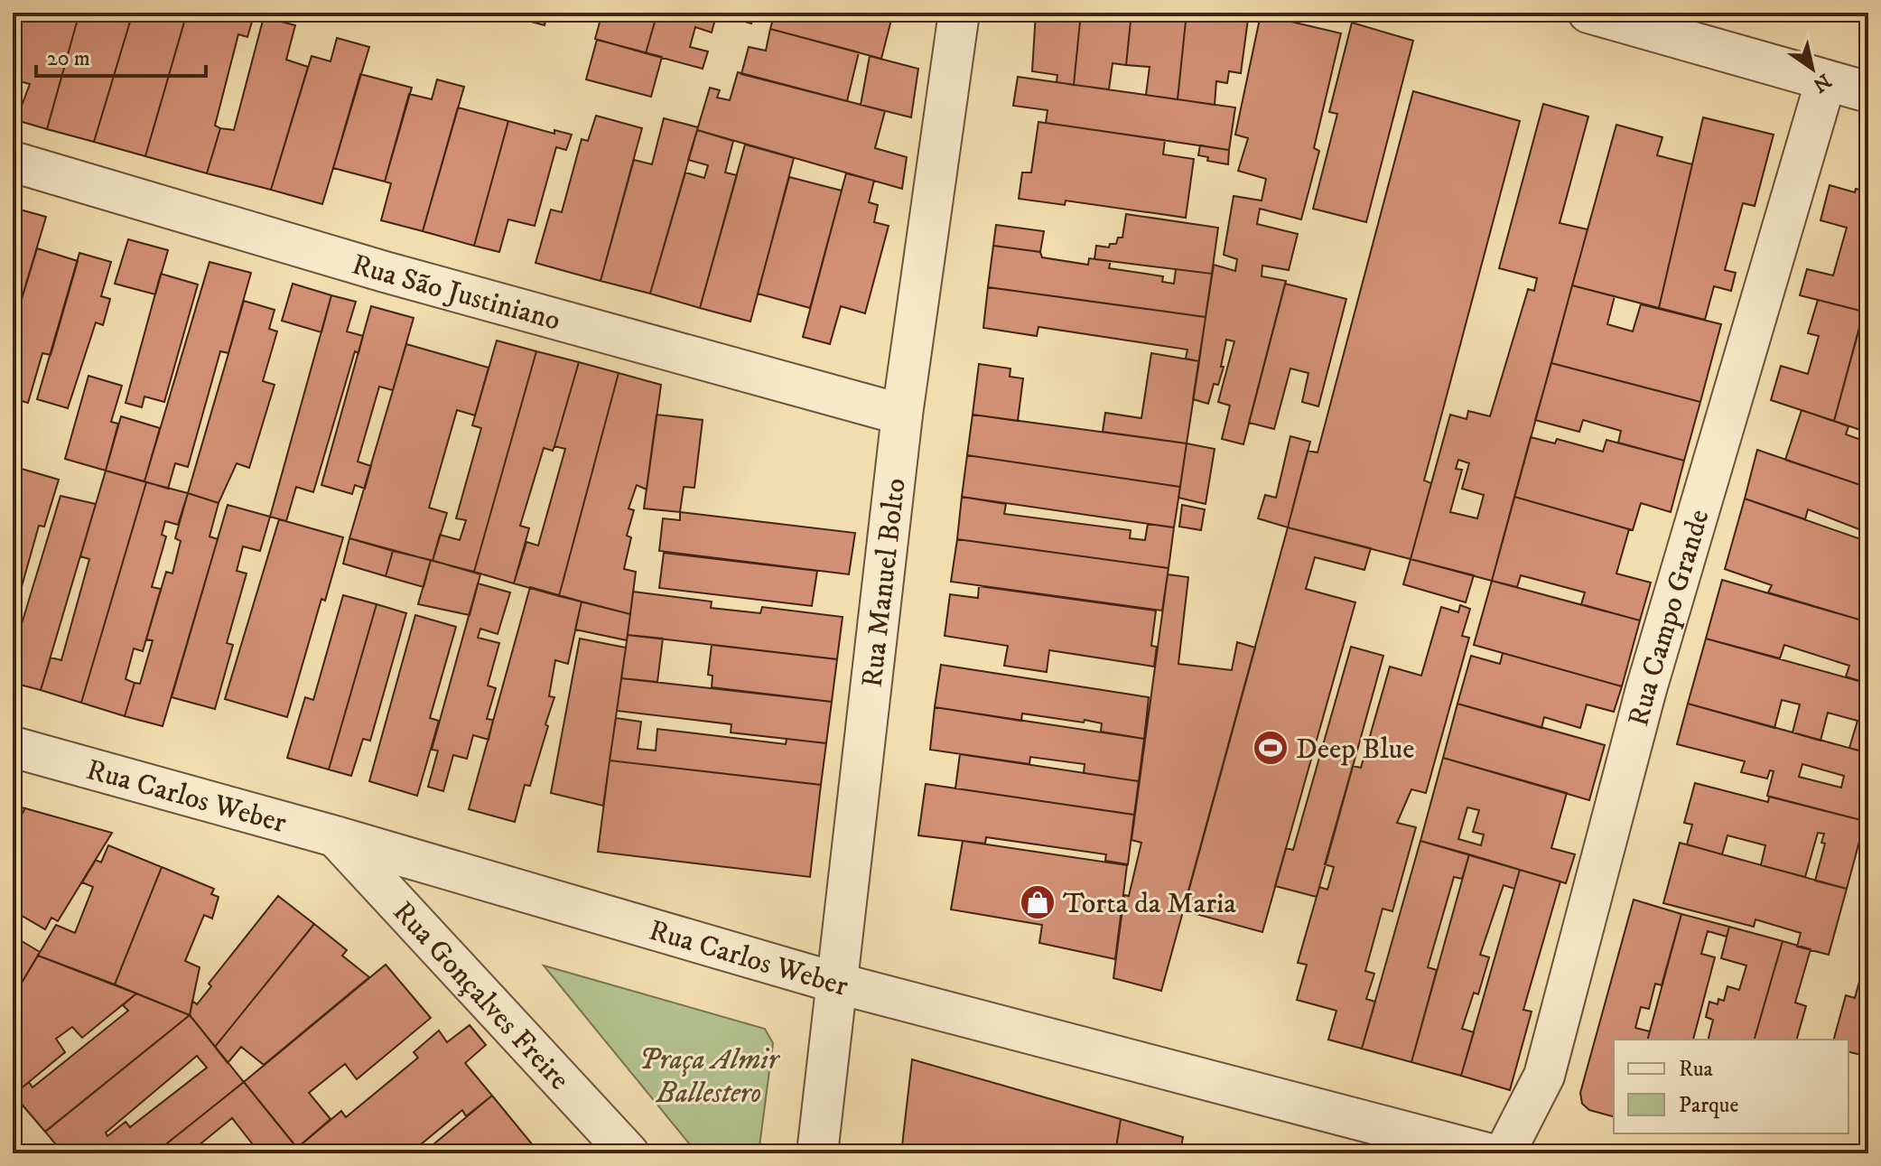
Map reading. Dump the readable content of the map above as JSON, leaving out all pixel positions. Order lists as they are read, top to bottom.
{
  "streets": {
    "street": [
      "Rua São Justiniano",
      "Rua Manuel Bolto",
      "Rua Campo Grande",
      "Rua Carlos Weber",
      "Rua Gonçalves Freire"
    ]
  },
  "crossings": [
    ["Rua São Justiniano", "Rua Manuel Bolto"],
    ["Rua Manuel Bolto", "Rua Carlos Weber"],
    ["Rua Carlos Weber", "Rua Gonçalves Freire"]
  ],
  "parks": ["Praça Almir Ballestero"],
  "places": {
    "sports": ["Deep Blue"],
    "shop": ["Torta da Maria"]
  },
  "legend": ["Rua", "Parque"],
  "scale_bar": "20 m",
  "north": "bottom right"
}
